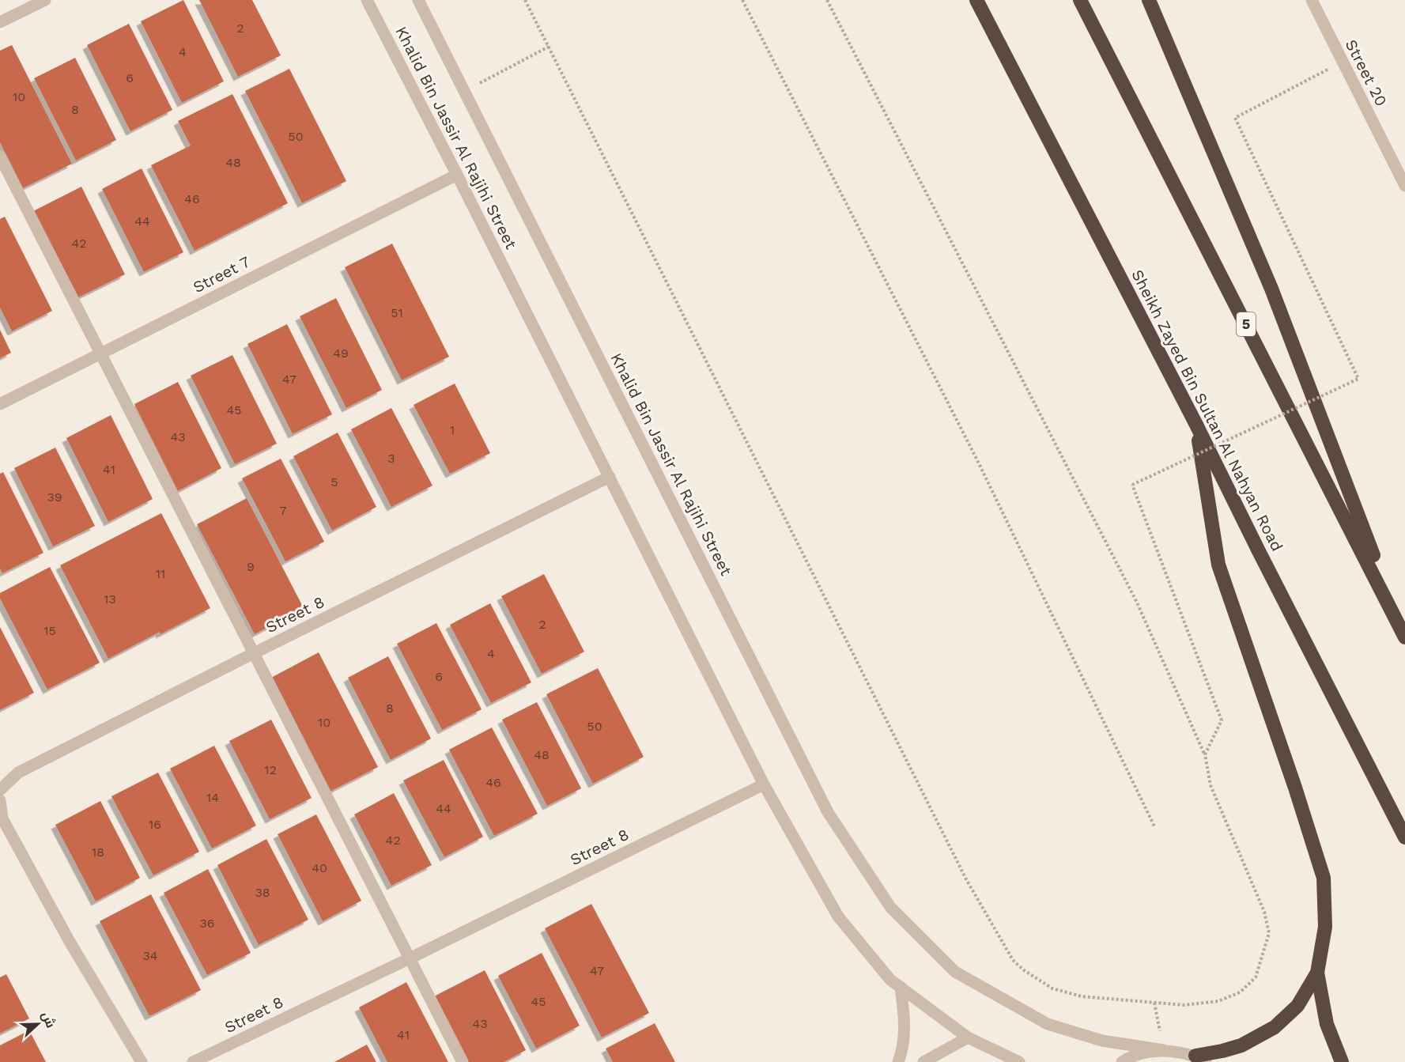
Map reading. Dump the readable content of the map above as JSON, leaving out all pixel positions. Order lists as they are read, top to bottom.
{
  "streets": {
    "highway": ["5", "Sheikh Zayed Bin Sultan Al Nahyan Road"],
    "street": [
      "Street 20",
      "Khalid Bin Jassir Al Rajihi Street",
      "Street 7",
      "Street 8"
    ]
  },
  "crossings": [
    ["Khalid Bin Jassir Al Rajihi Street", "Street 7"],
    ["Khalid Bin Jassir Al Rajihi Street", "Street 8"]
  ],
  "house_numbers": [
    "2",
    "4",
    "6",
    "10",
    "8",
    "50",
    "48",
    "46",
    "44",
    "42",
    "51",
    "49",
    "47",
    "45",
    "1",
    "43",
    "3",
    "41",
    "5",
    "39",
    "7",
    "9",
    "11",
    "13",
    "2",
    "15",
    "4",
    "6",
    "8",
    "10",
    "50",
    "48",
    "12",
    "46",
    "14",
    "44",
    "16",
    "42",
    "18",
    "40",
    "38",
    "36",
    "34",
    "47",
    "45",
    "43",
    "41"
  ],
  "north": "right"
}
